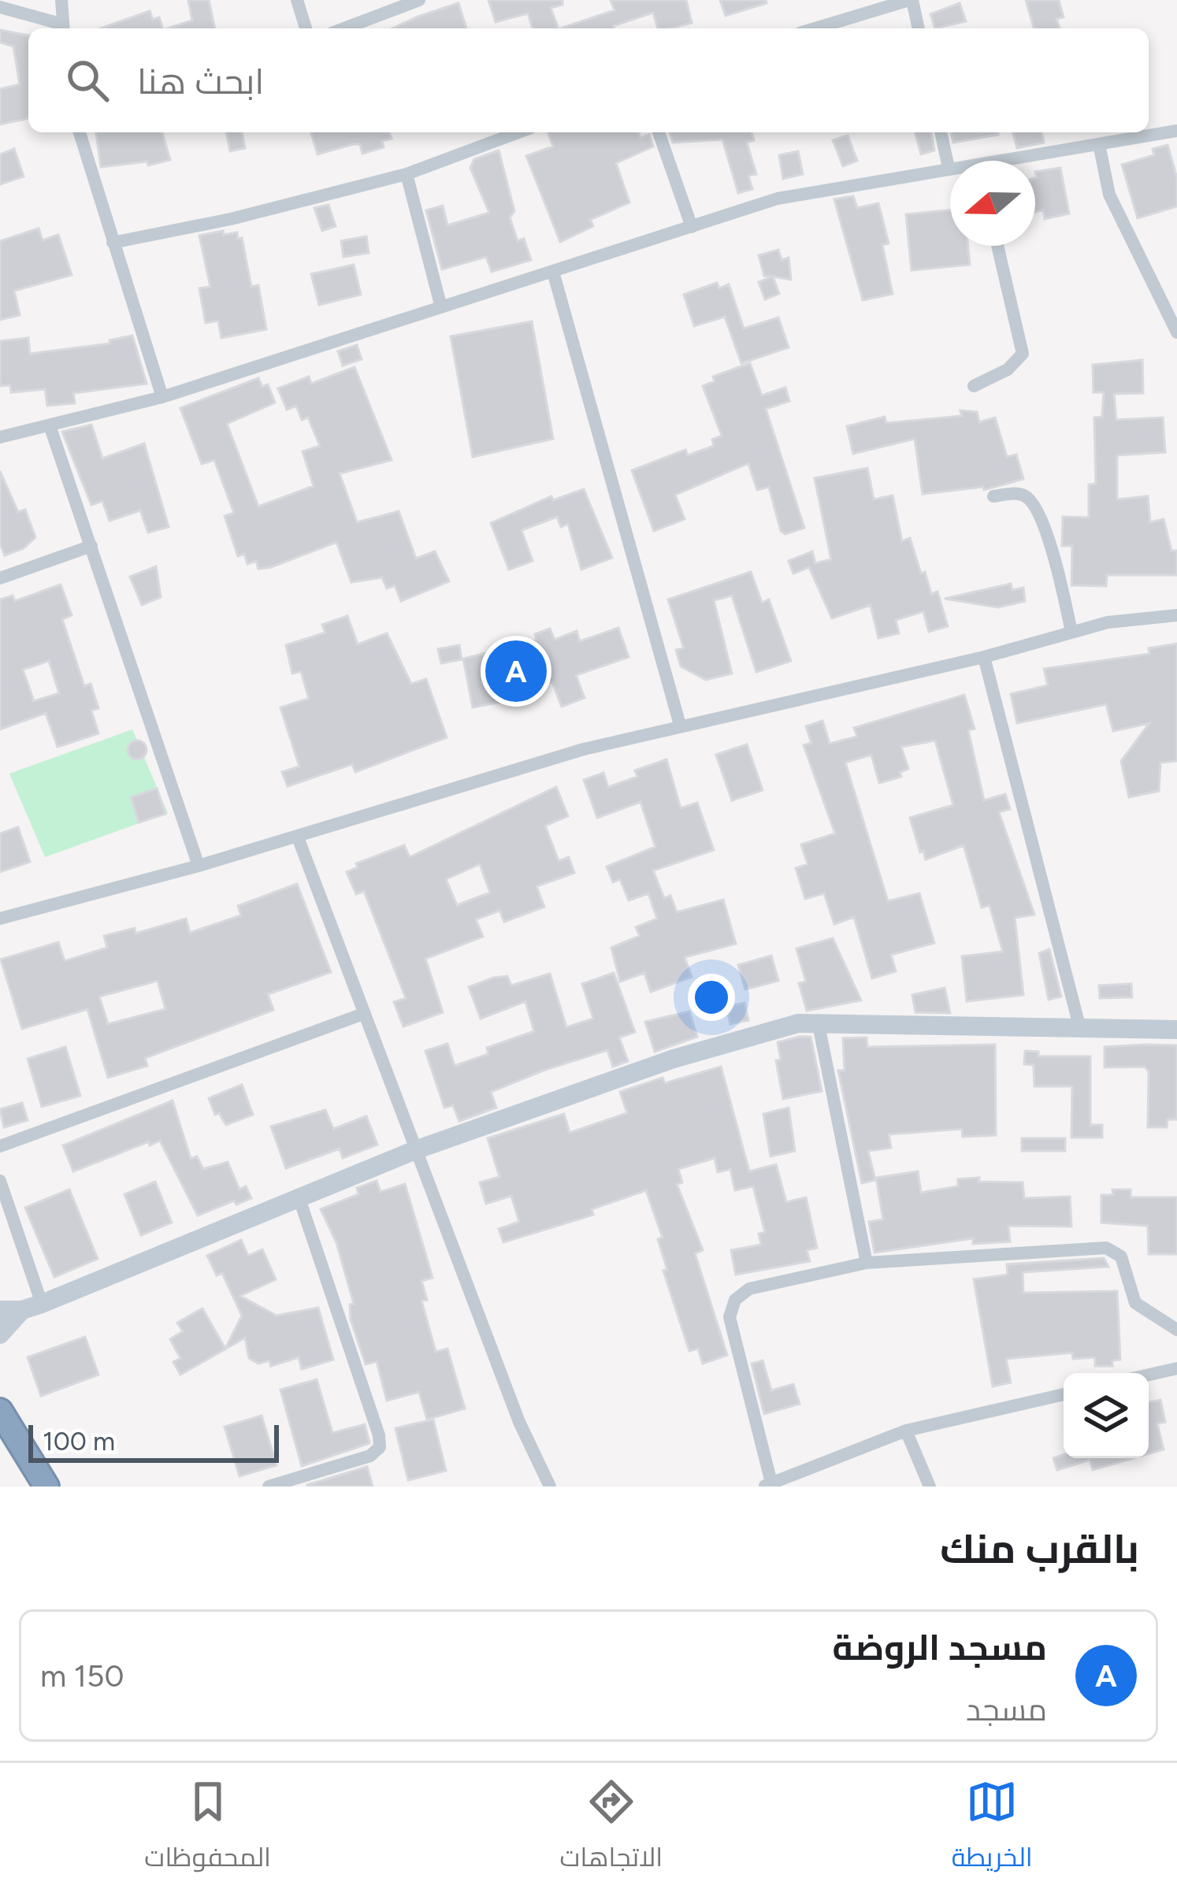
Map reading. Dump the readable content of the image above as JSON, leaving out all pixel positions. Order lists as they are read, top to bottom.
{
  "scale_bar": "100 m",
  "north": "left",
  "page": {
    "search": "ابحث هنا",
    "pins": "A",
    "scale": "100 m",
    "heading": "بالقرب منك",
    "list": [
      {
        "mark": "A",
        "name": "مسجد الروضة",
        "note": "مسجد",
        "value": "150 m"
      }
    ],
    "nav": ["الخريطة", "الاتجاهات", "المحفوظات"]
  }
}
